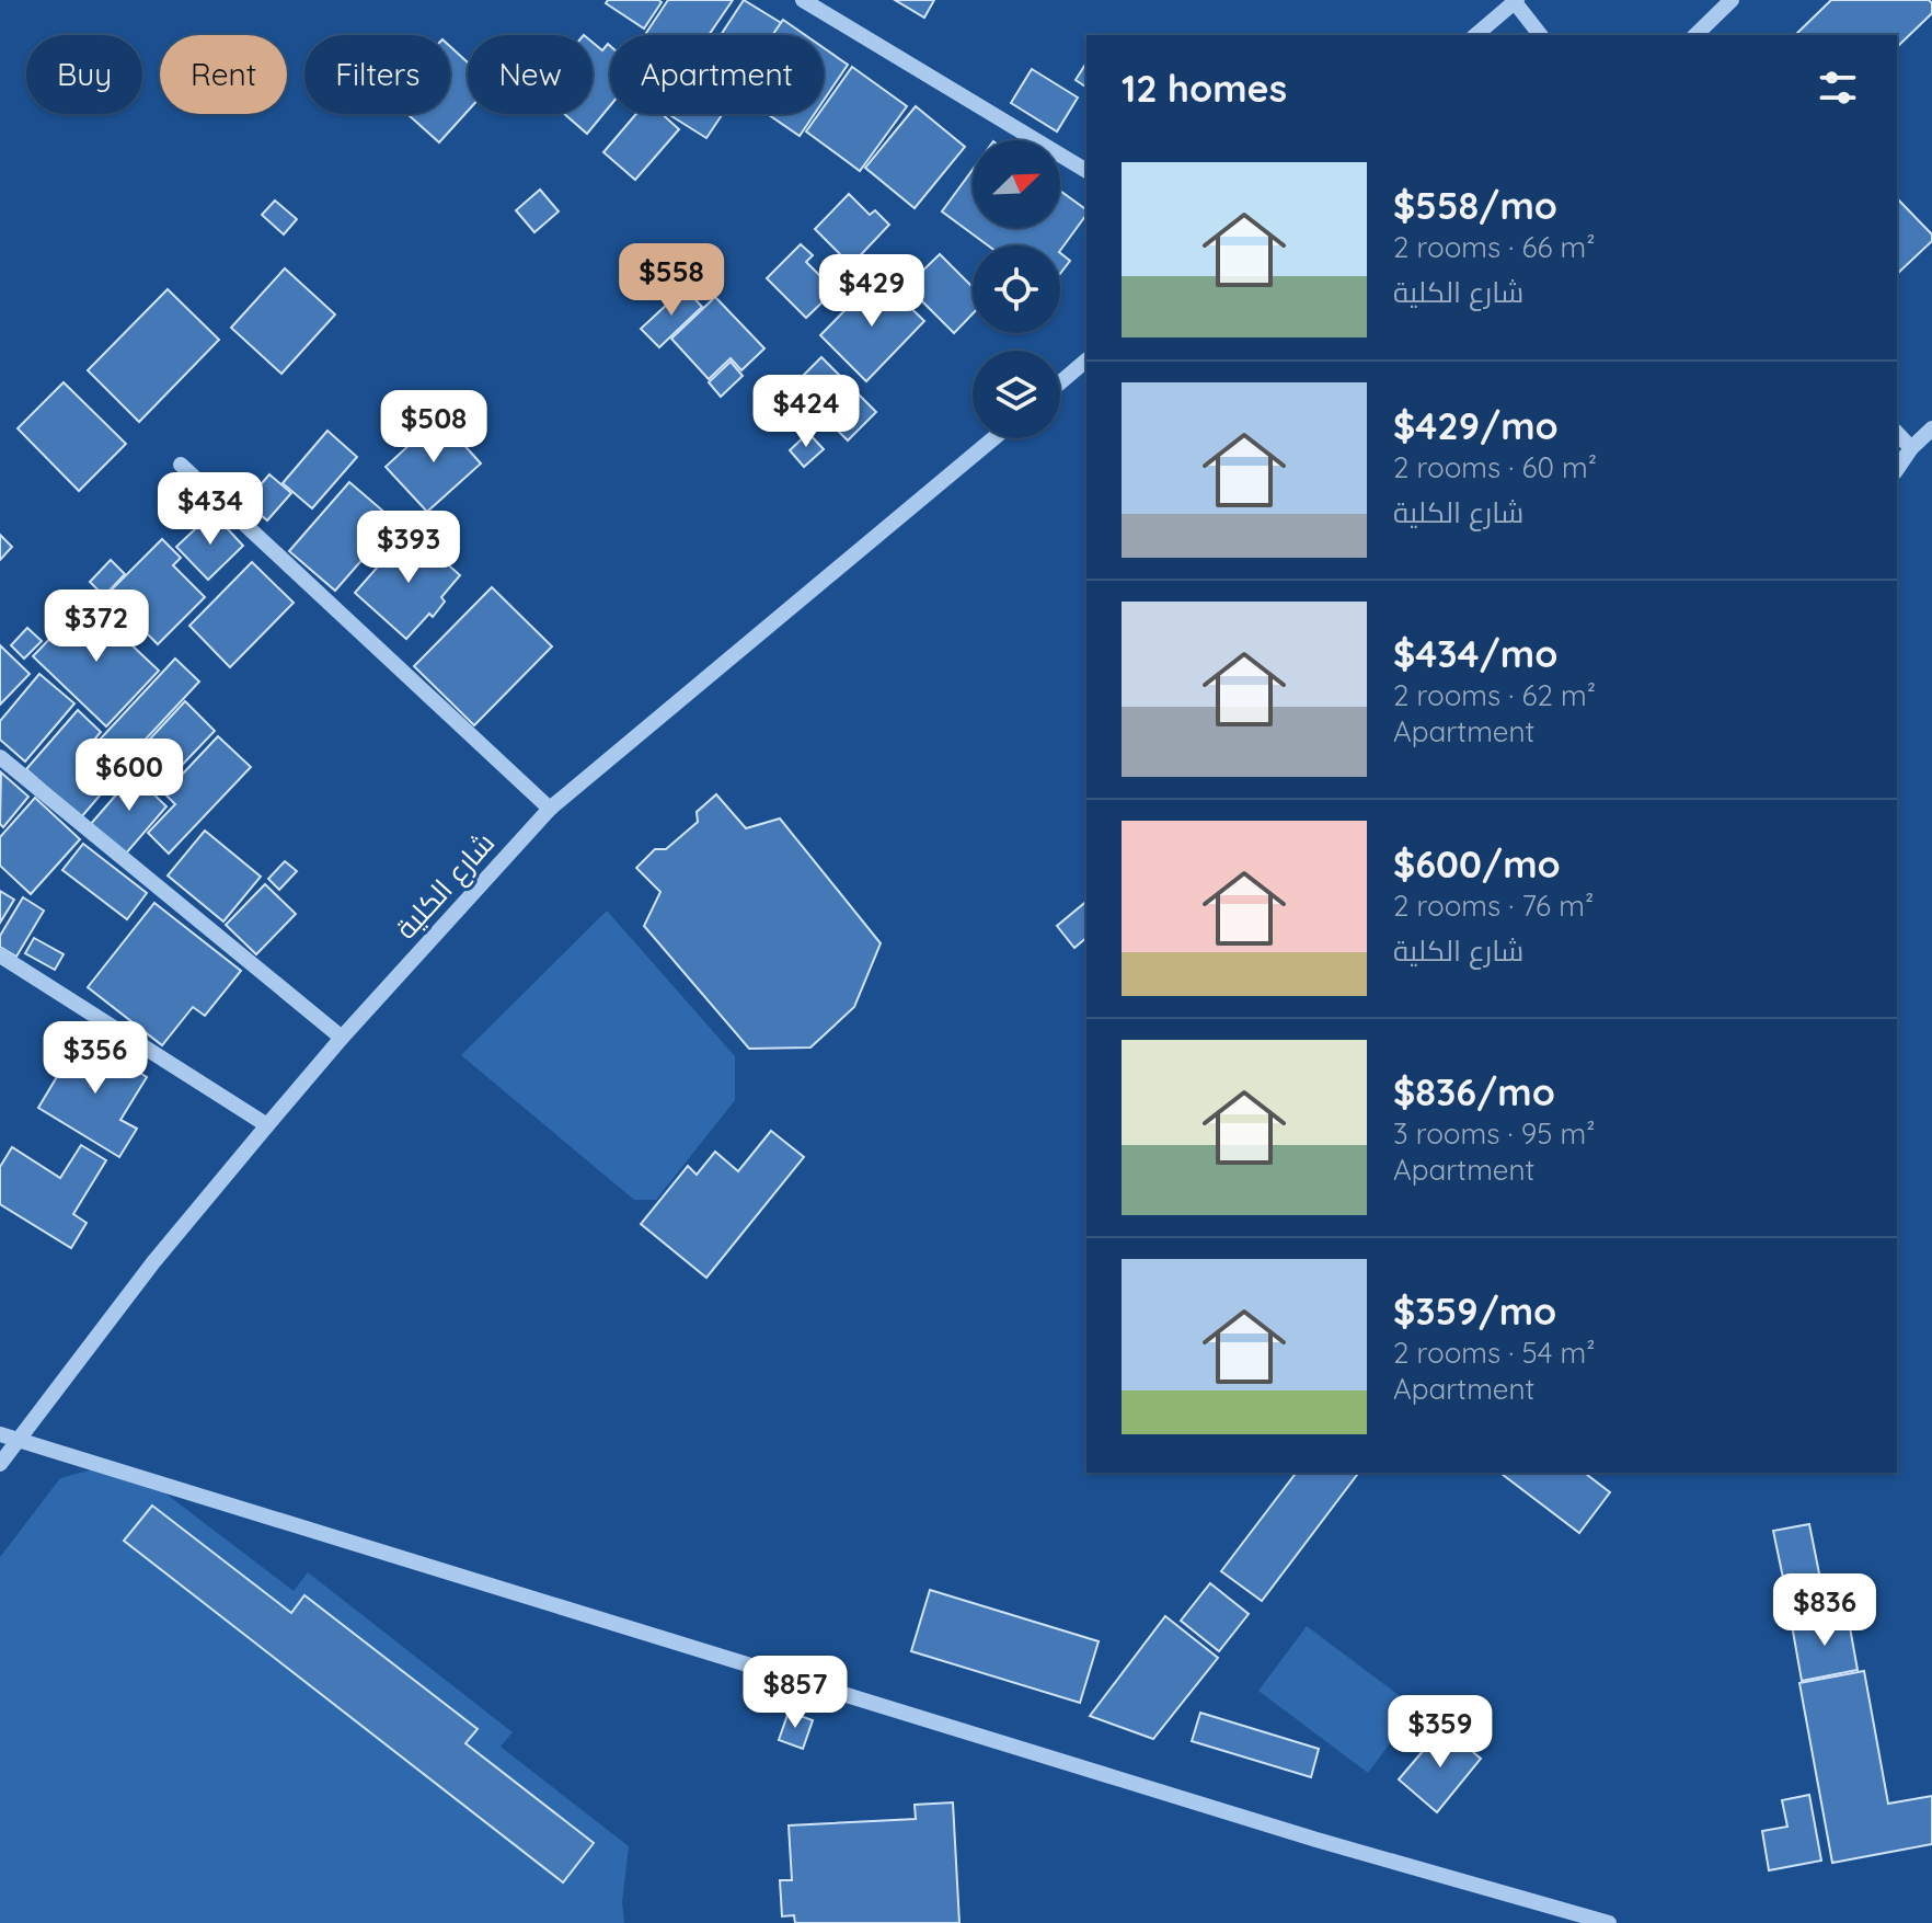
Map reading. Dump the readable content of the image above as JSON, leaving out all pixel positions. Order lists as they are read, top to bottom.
{
  "streets": {
    "street": ["شارع الكلية"]
  },
  "north": "top right",
  "page": {
    "chip": [
      "Buy",
      "Rent",
      "Filters",
      "New",
      "Apartment"
    ],
    "heading": "12 homes",
    "list": [
      {
        "name": "$558/mo",
        "note": "2 rooms · 66 m² · شارع الكلية"
      },
      {
        "name": "$429/mo",
        "note": "2 rooms · 60 m² · شارع الكلية"
      },
      {
        "name": "$434/mo",
        "note": "2 rooms · 62 m² · Apartment"
      },
      {
        "name": "$600/mo",
        "note": "2 rooms · 76 m² · شارع الكلية"
      },
      {
        "name": "$836/mo",
        "note": "3 rooms · 95 m² · Apartment"
      },
      {
        "name": "$359/mo",
        "note": "2 rooms · 54 m² · Apartment"
      }
    ],
    "price": [
      "$558",
      "$429",
      "$424",
      "$508",
      "$434",
      "$393",
      "$372",
      "$600",
      "$356",
      "$836",
      "$857",
      "$359"
    ]
  }
}
